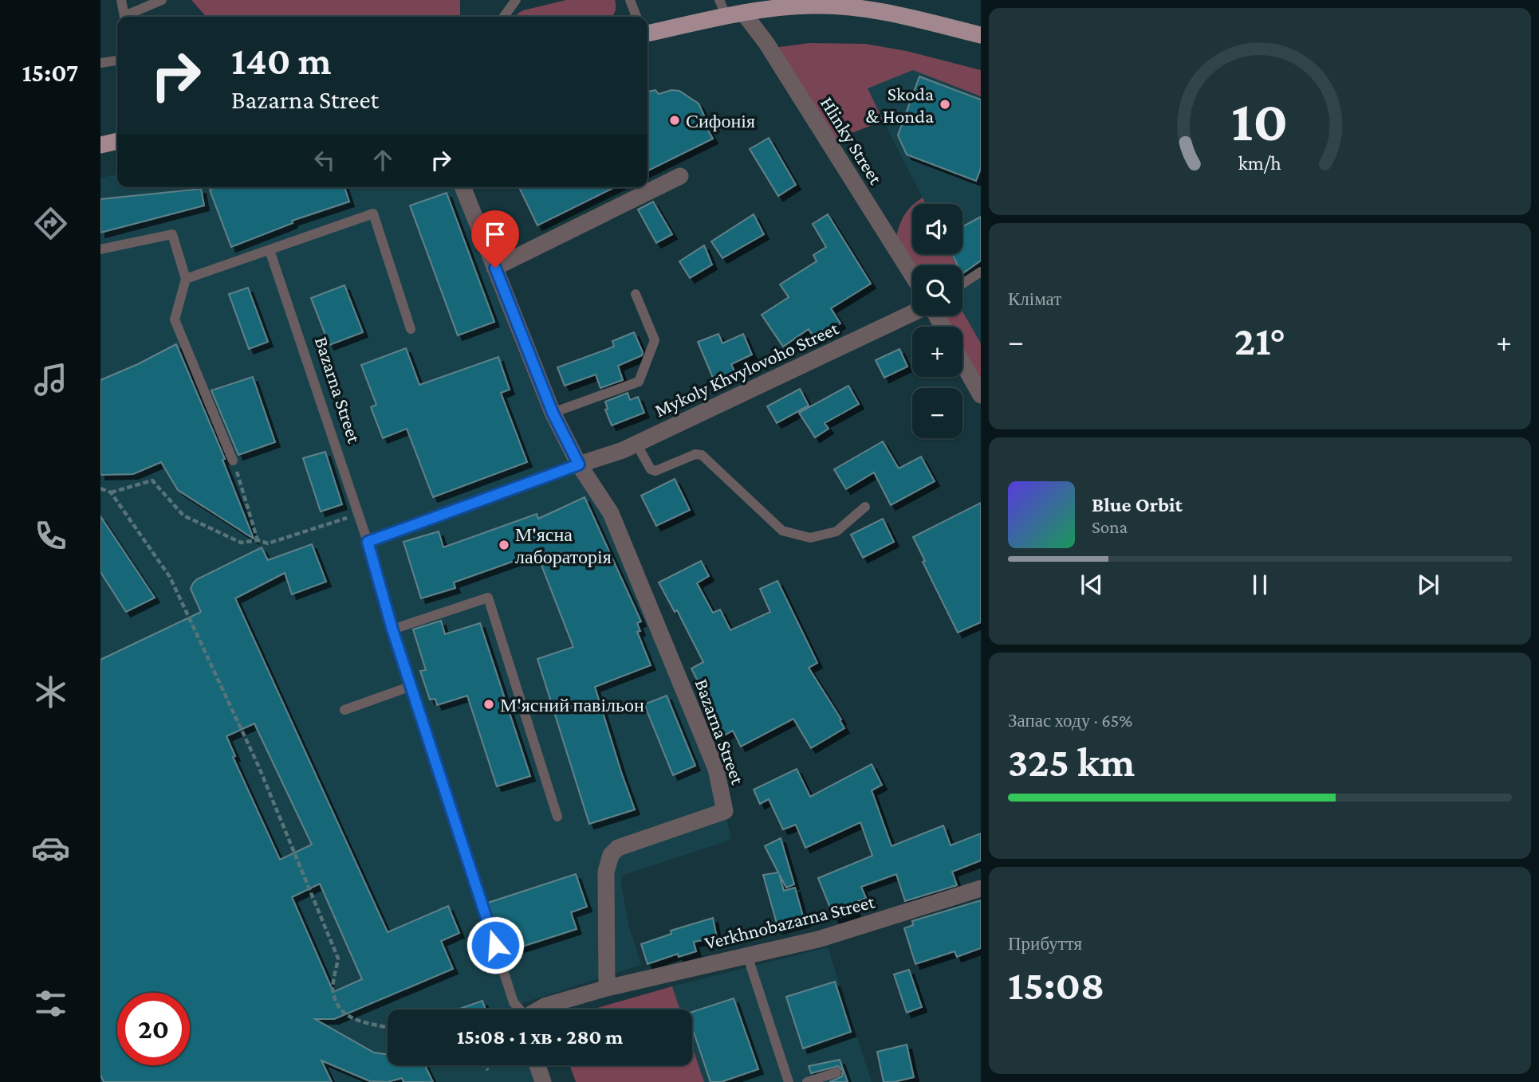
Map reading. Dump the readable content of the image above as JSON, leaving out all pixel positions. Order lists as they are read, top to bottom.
{
  "streets": {
    "street": [
      "Hlinky Street",
      "Mykoly Khvylovoho Street",
      "Bazarna Street",
      "Verkhnobazarna Street"
    ]
  },
  "crossings": [
    ["Mykoly Khvylovoho Street", "Bazarna Street"],
    ["Bazarna Street", "Verkhnobazarna Street"]
  ],
  "places": [
    "Skoda & Honda",
    "Сифонія",
    "М'ясна лабораторія",
    "М'ясний павільон"
  ],
  "page": {
    "tabs": "15:07",
    "turn": ["140 m", "Bazarna Street"],
    "map_buttons": ["+", "−"],
    "tile": [
      "Клімат",
      ["Запас ходу · 65%", "325 km"],
      ["Прибуття", "15:08"]
    ],
    "heat": ["−", "21°", "+"],
    "song": ["Blue Orbit", "Sona"],
    "limit": "20",
    "trip": "15:08 · 1 хв · 280 m",
    "gauge": ["10", "km/h"]
  }
}
